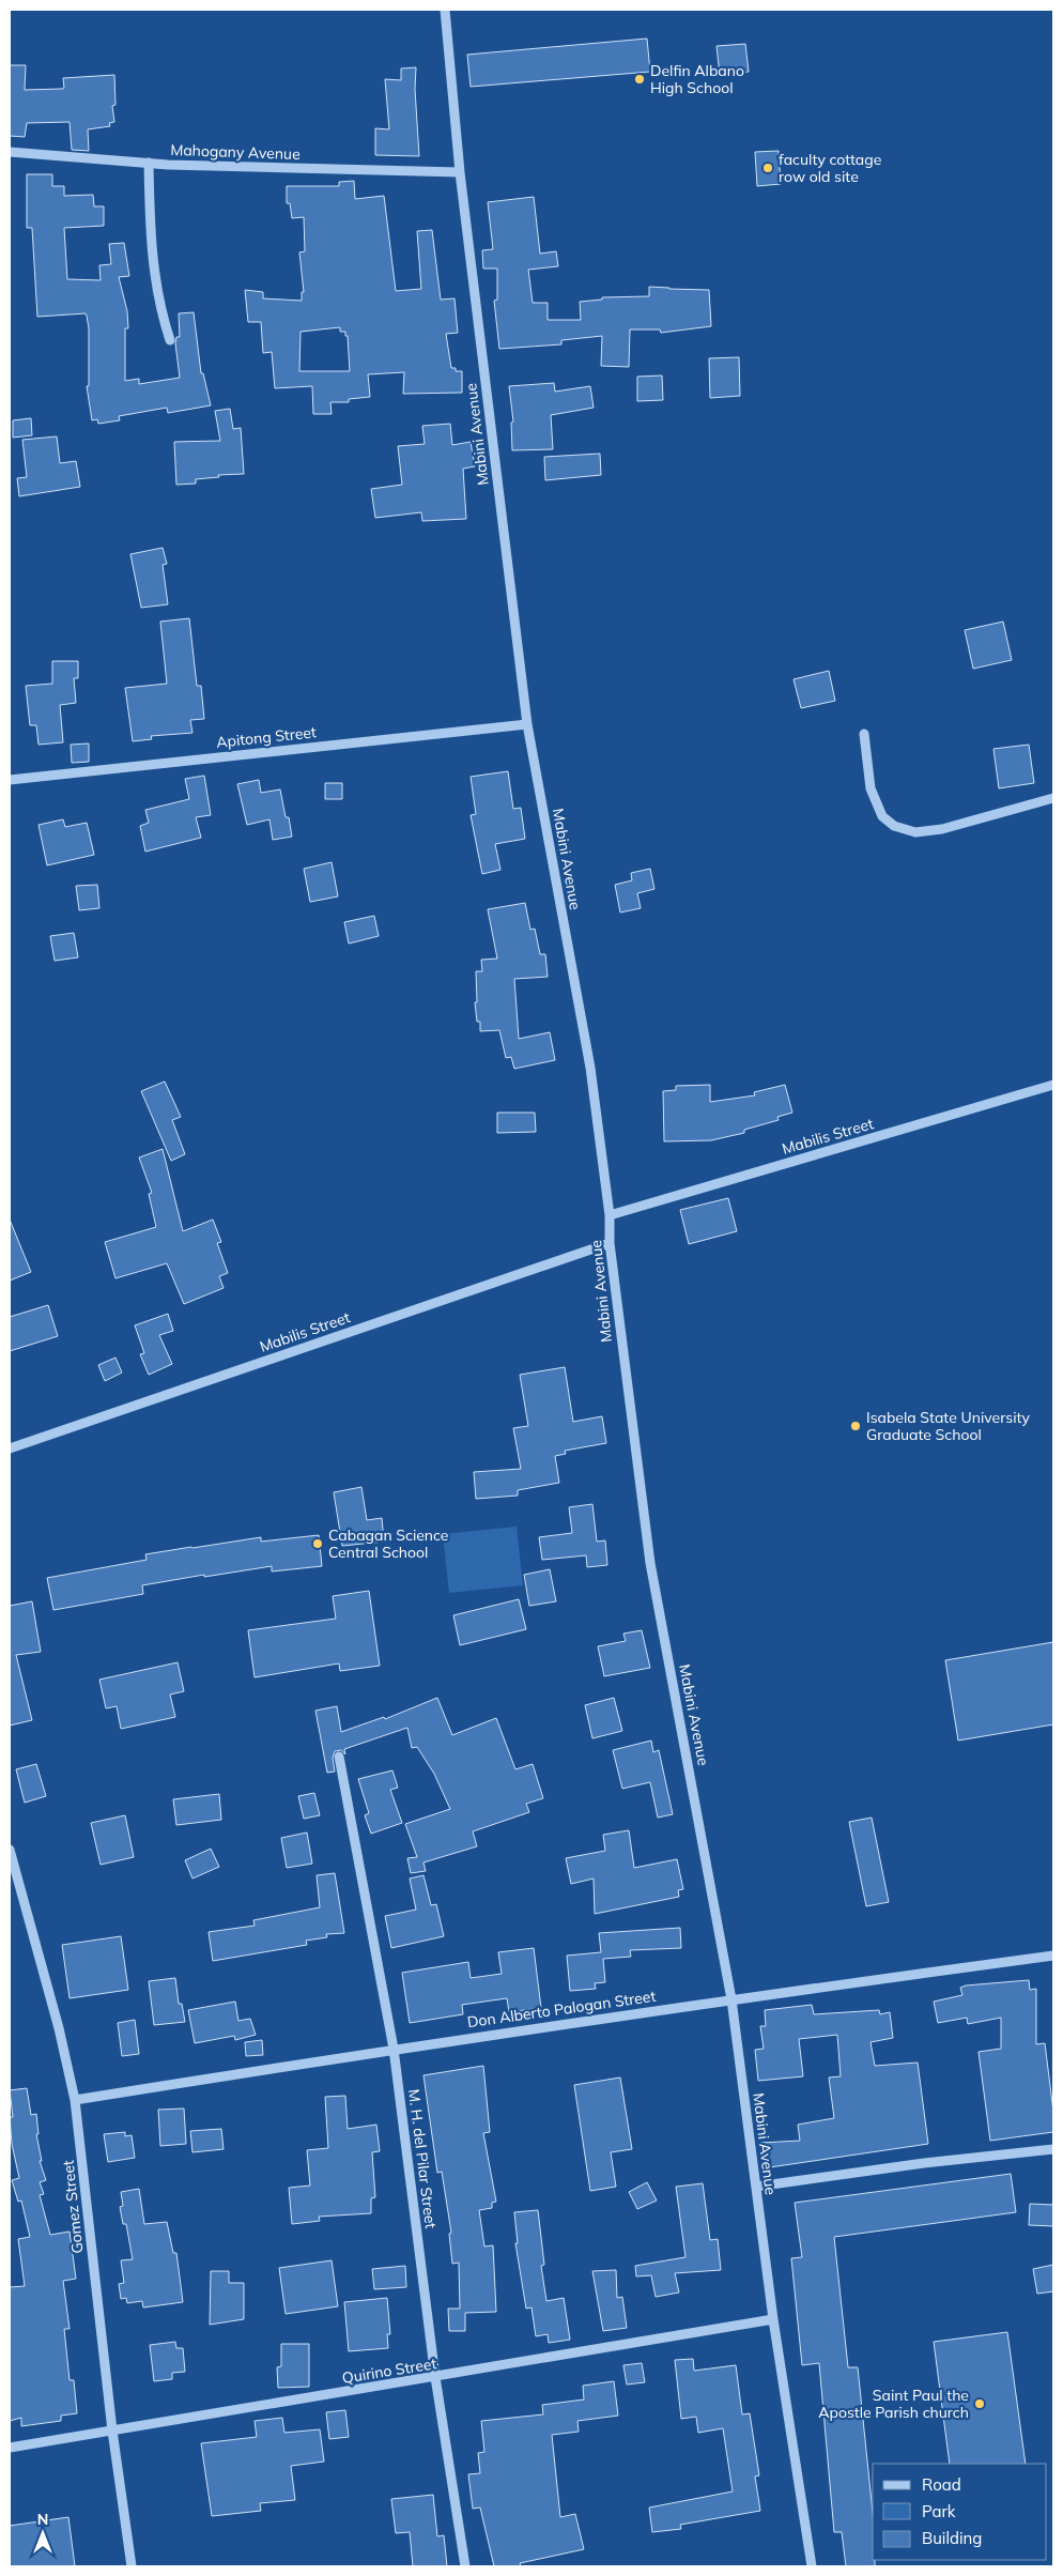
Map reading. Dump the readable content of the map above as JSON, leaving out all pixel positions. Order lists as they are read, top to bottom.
{
  "streets": {
    "street": [
      "Mahogany Avenue",
      "Mabini Avenue",
      "Apitong Street",
      "Mabilis Street",
      "Don Alberto Palogan Street",
      "M. H. del Pilar Street",
      "Gomez Street",
      "Quirino Street"
    ]
  },
  "crossings": [
    ["Mahogany Avenue", "Mabini Avenue"],
    ["Mabini Avenue", "Apitong Street"],
    ["Mabini Avenue", "Mabilis Street"],
    ["Mabini Avenue", "Don Alberto Palogan Street"],
    ["Mabini Avenue", "Quirino Street"],
    ["Don Alberto Palogan Street", "M. H. del Pilar Street"],
    ["Don Alberto Palogan Street", "Gomez Street"],
    ["M. H. del Pilar Street", "Quirino Street"],
    ["Gomez Street", "Quirino Street"]
  ],
  "places": [
    "Delfin Albano High School",
    "faculty cottage row old site",
    "Isabela State University Graduate School",
    "Cabagan Science Central School",
    "Saint Paul the Apostle Parish church"
  ],
  "legend": ["Road", "Park", "Building"],
  "north": "top"
}
